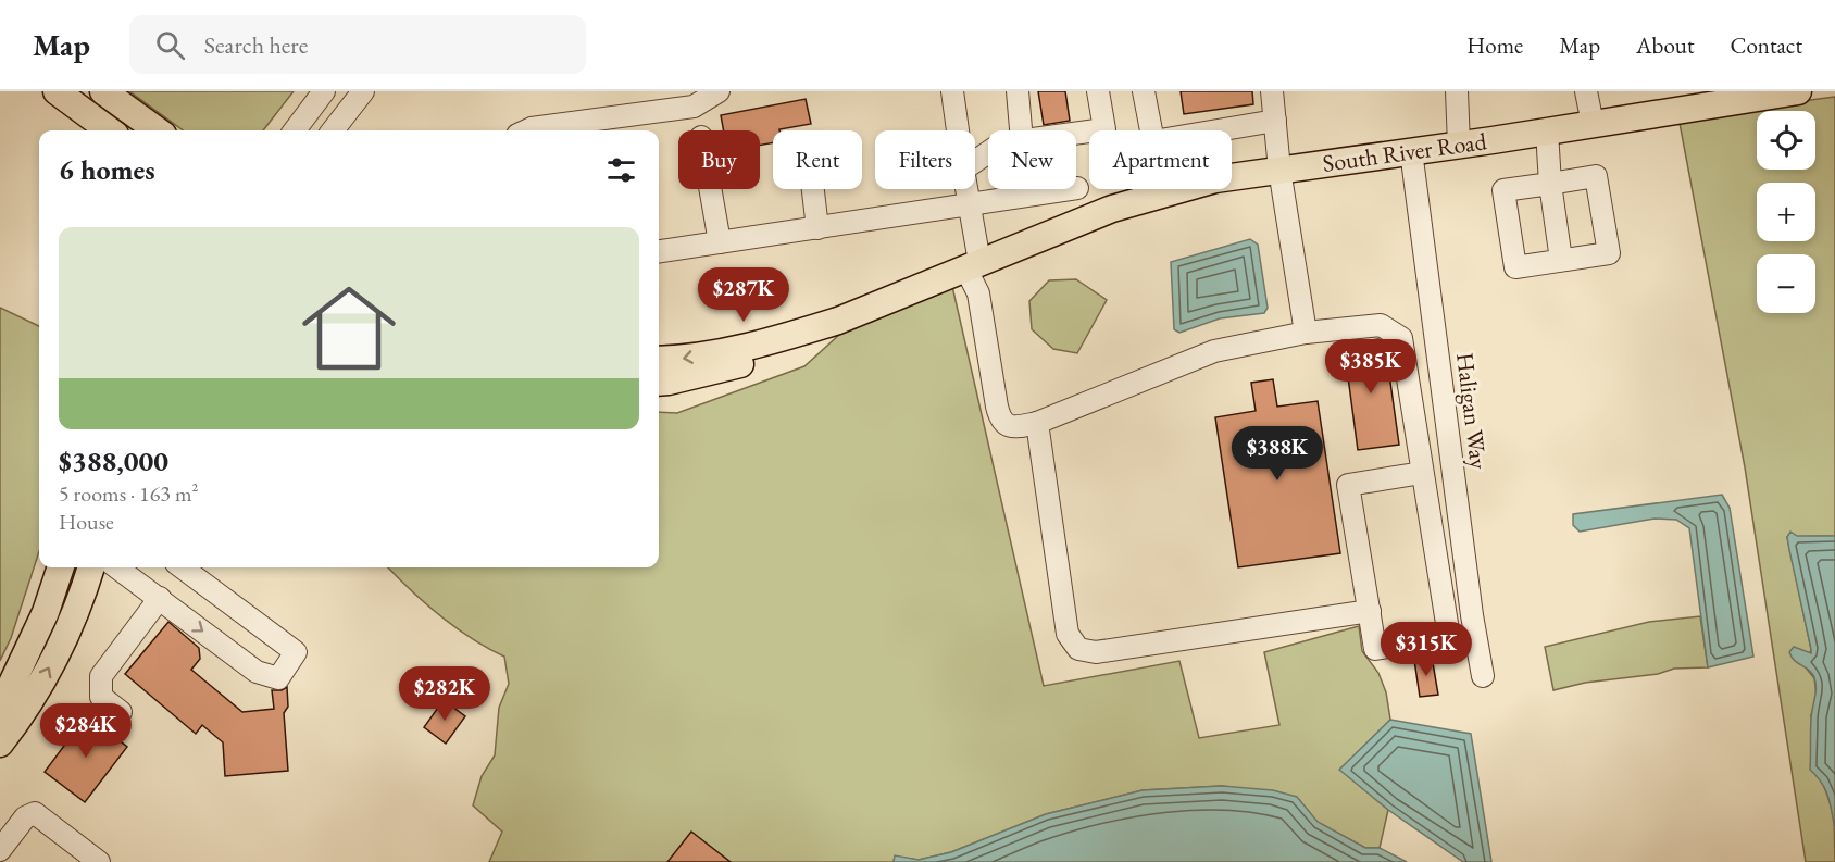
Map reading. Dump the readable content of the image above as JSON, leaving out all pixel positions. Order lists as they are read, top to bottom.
{
  "streets": {
    "main road": ["South River Road"],
    "street": ["Haligan Way"]
  },
  "crossings": [
    ["South River Road", "Haligan Way"]
  ],
  "page": {
    "header": "Map",
    "search": "Search here",
    "nav": [
      "Home",
      "Map",
      "About",
      "Contact"
    ],
    "map_buttons": ["+", "−"],
    "chip": [
      "Buy",
      "Rent",
      "Filters",
      "New",
      "Apartment"
    ],
    "heading": "6 homes",
    "list": [
      {
        "name": "$388,000",
        "note": "5 rooms · 163 m² · House"
      }
    ],
    "price": [
      "$287K",
      "$385K",
      "$388K",
      "$315K",
      "$282K",
      "$284K"
    ]
  }
}
